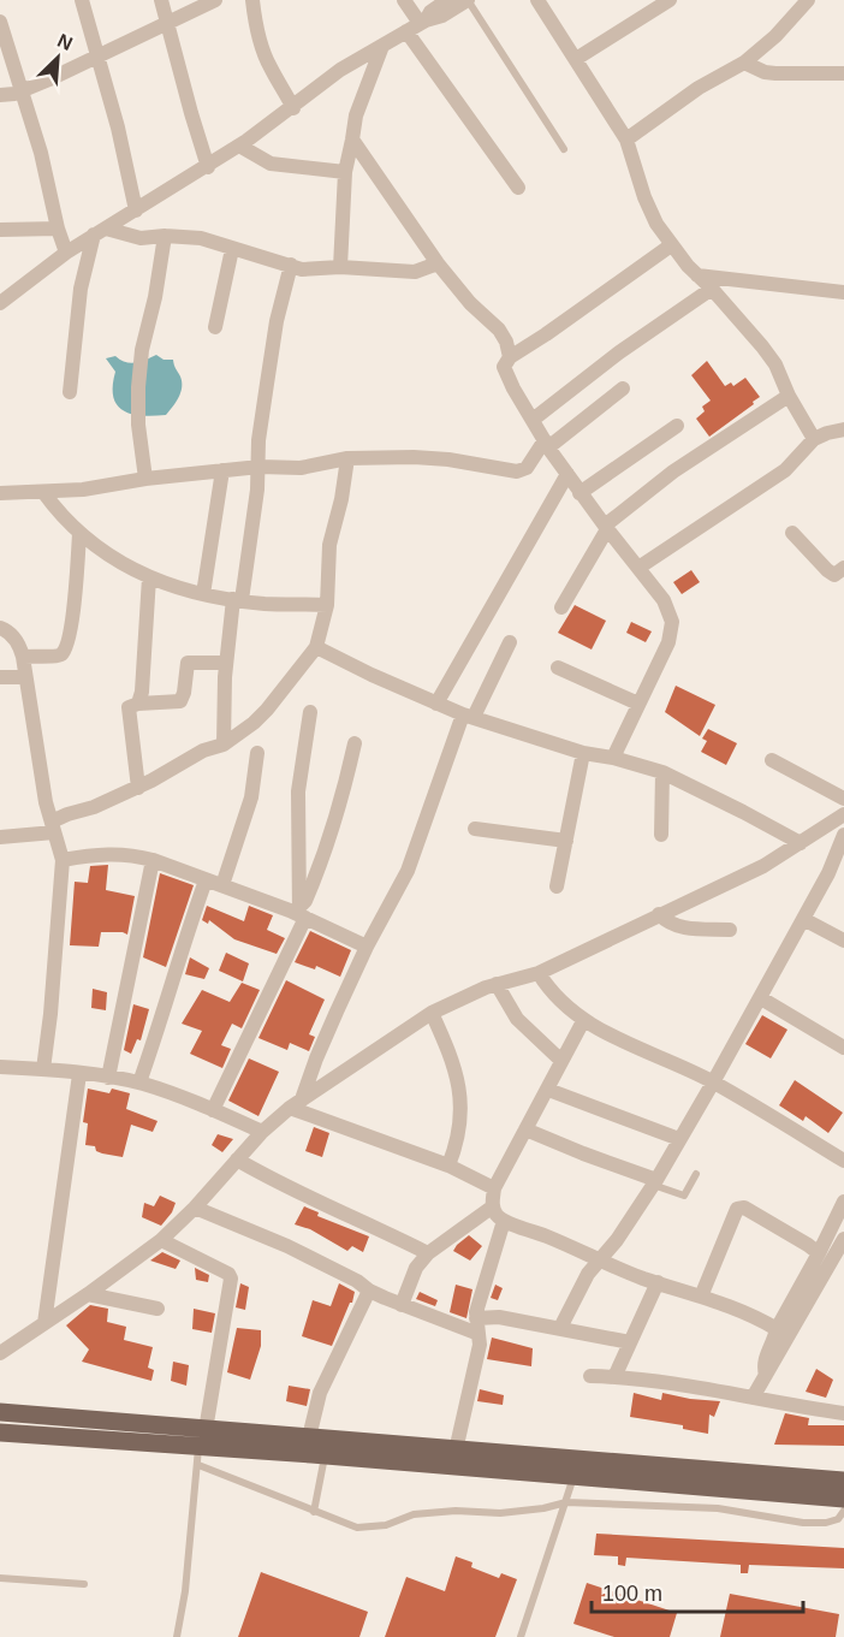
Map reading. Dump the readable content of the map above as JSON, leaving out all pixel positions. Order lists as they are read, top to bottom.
{
  "scale_bar": "100 m",
  "north": "top right"
}
